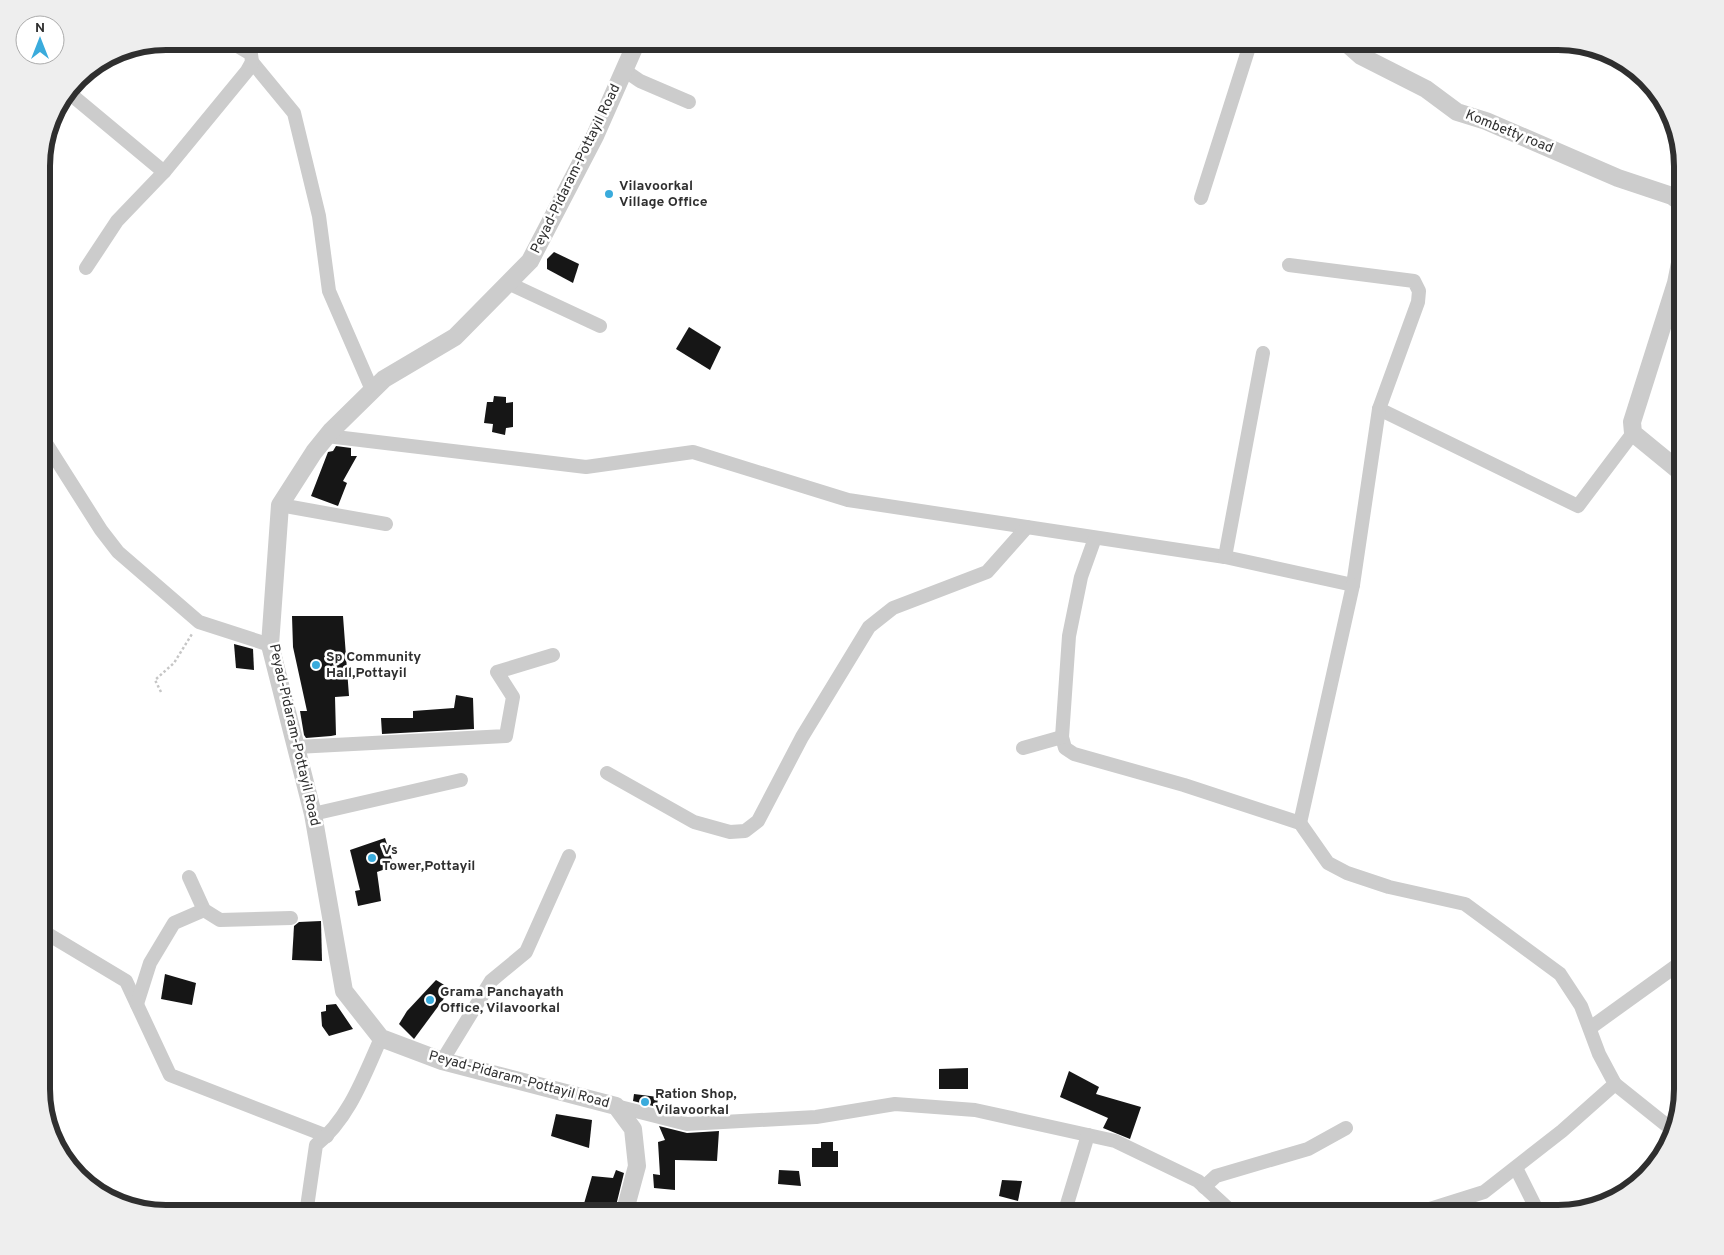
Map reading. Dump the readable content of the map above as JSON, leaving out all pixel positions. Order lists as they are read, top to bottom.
{
  "streets": {
    "street": ["Kombetty road", "Peyad-Pidaram-Pottayil Road"]
  },
  "places": [
    "Vilavoorkal Village Office",
    "Sp Community Hall,Pottayil",
    "Vs Tower,Pottayil",
    "Grama Panchayath Office, Vilavoorkal",
    "Ration Shop, Vilavoorkal"
  ],
  "north": "top"
}
